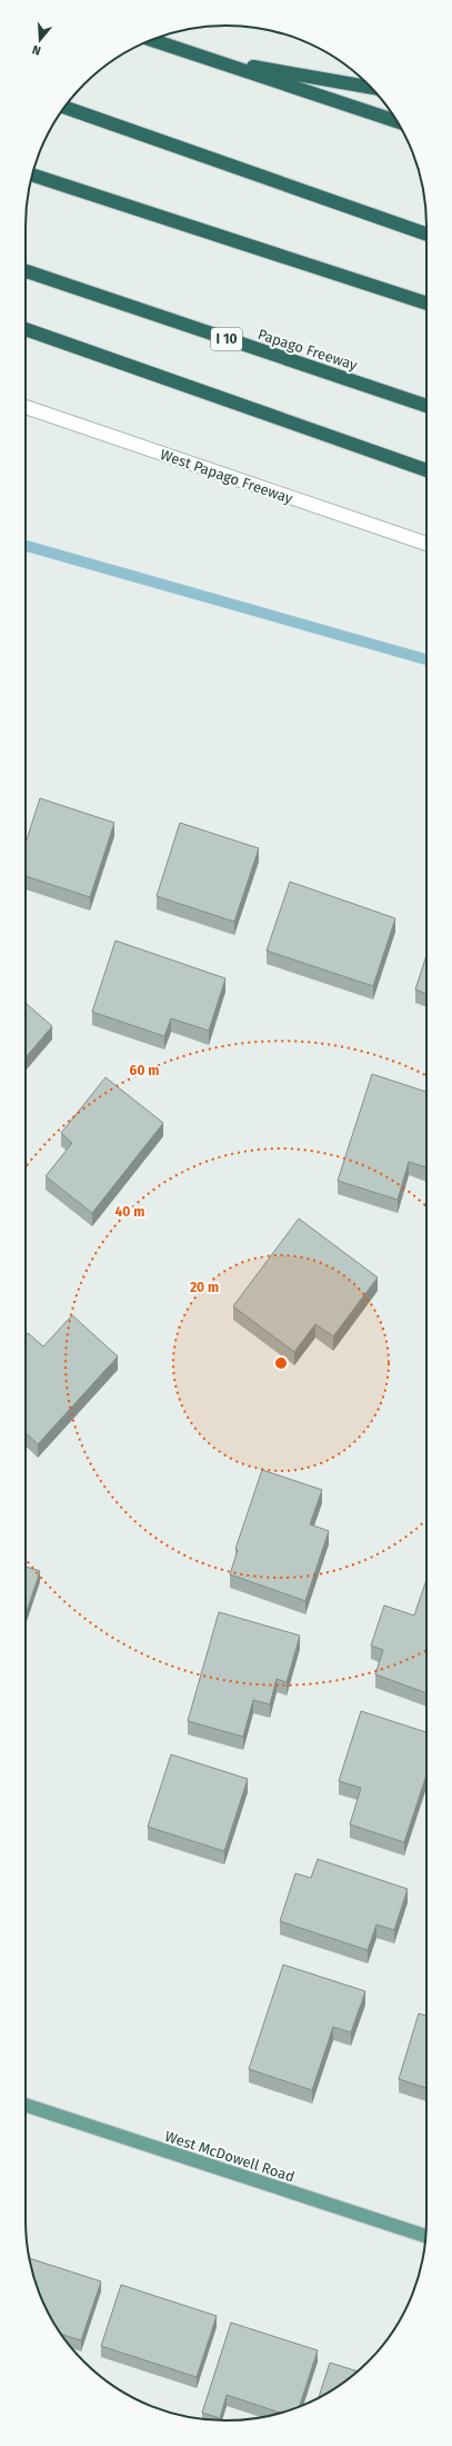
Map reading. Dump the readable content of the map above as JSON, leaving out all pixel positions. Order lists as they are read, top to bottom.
{
  "streets": {
    "highway": ["I 10", "Papago Freeway"],
    "main road": ["West Papago Freeway", "West McDowell Road"]
  },
  "north": "bottom",
  "rings": ["60 m", "40 m", "20 m"]
}
